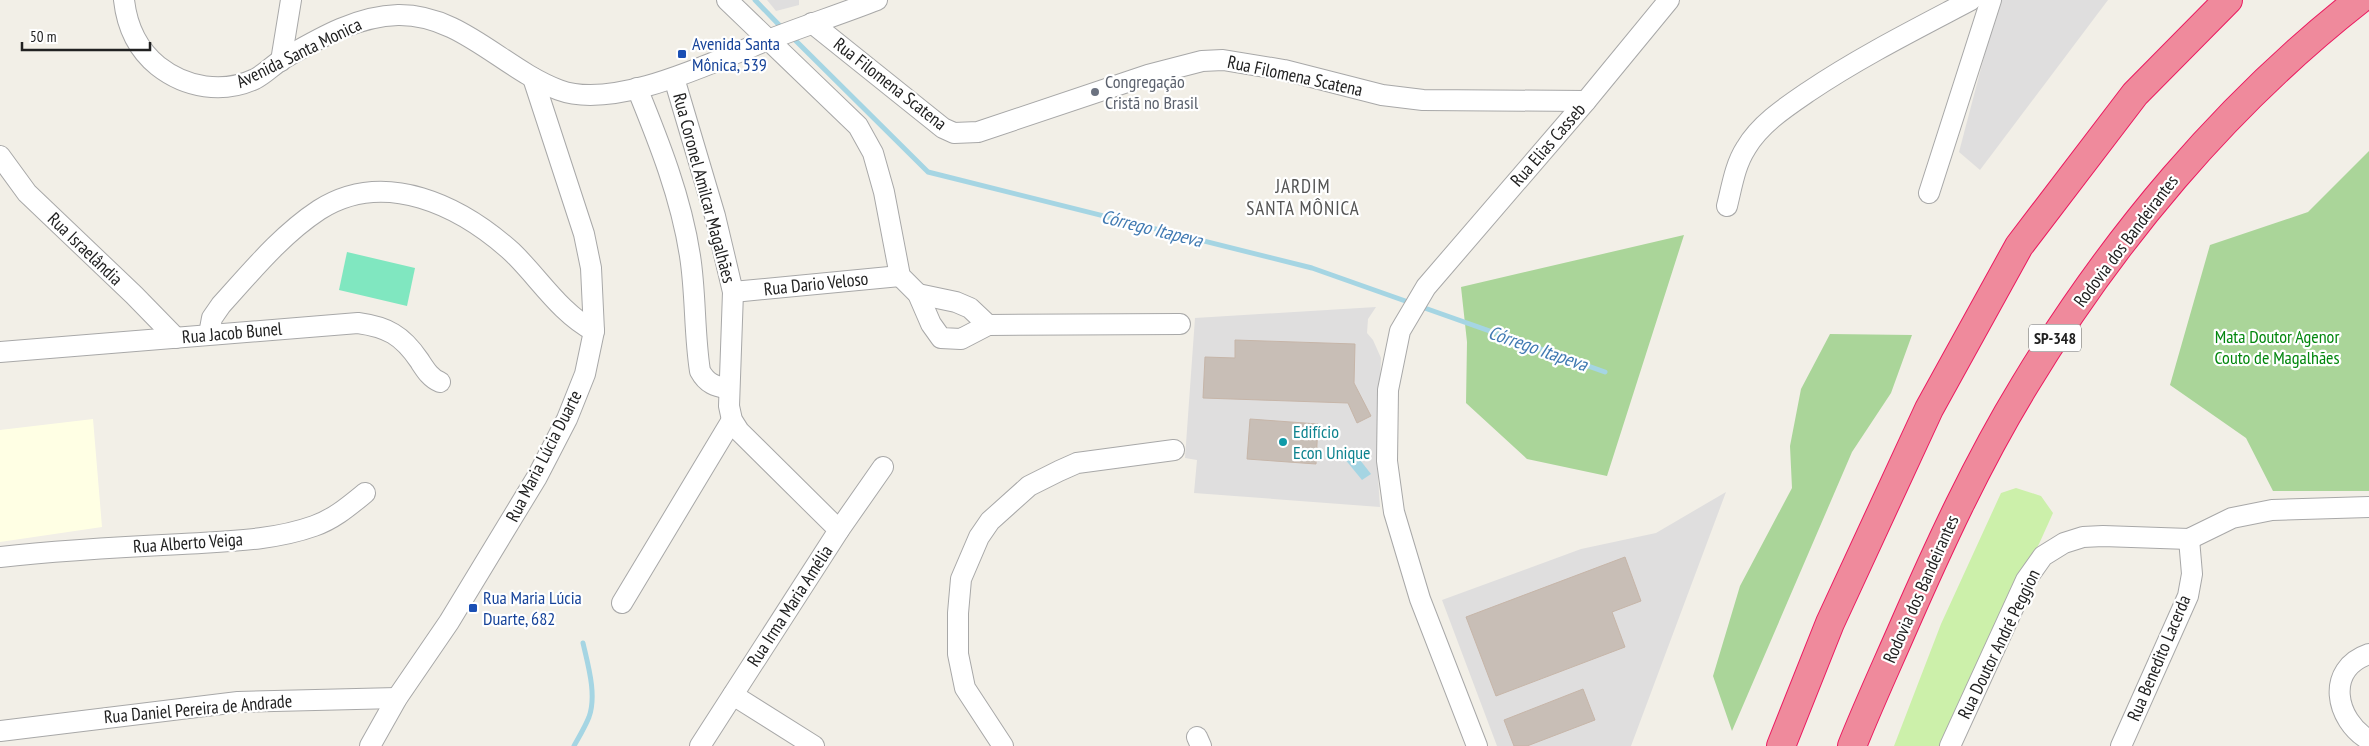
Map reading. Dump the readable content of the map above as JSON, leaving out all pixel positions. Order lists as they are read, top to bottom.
{
  "streets": {
    "highway": ["Rodovia dos Bandeirantes", "SP-348"],
    "street": [
      "Avenida Santa Monica",
      "Rua Filomena Scatena",
      "Rua Elias Casseb",
      "Rua Coronel Amilcar Magalhães",
      "Rua Israelândia",
      "Rua Dario Veloso",
      "Rua Jacob Bunel",
      "Rua Maria Lúcia Duarte",
      "Rua Alberto Veiga",
      "Rua Irma Maria Amélia",
      "Rua Doutor André Peggion",
      "Rua Benedito Lacerda",
      "Rua Daniel Pereira de Andrade"
    ]
  },
  "crossings": [
    ["Avenida Santa Monica", "Rua Filomena Scatena"],
    ["Avenida Santa Monica", "Rua Coronel Amilcar Magalhães"],
    ["Avenida Santa Monica", "Rua Maria Lúcia Duarte"],
    ["Rua Filomena Scatena", "Rua Elias Casseb"],
    ["Rua Coronel Amilcar Magalhães", "Rua Dario Veloso"],
    ["Rua Israelândia", "Rua Jacob Bunel"],
    ["Rua Maria Lúcia Duarte", "Rua Daniel Pereira de Andrade"],
    ["Rua Doutor André Peggion", "Rua Benedito Lacerda"]
  ],
  "districts": ["JARDIM SANTA MÔNICA"],
  "water": ["Córrego Itapeva"],
  "parks": ["Mata Doutor Agenor Couto de Magalhães"],
  "places": {
    "transit": ["Avenida Santa Mônica, 539", "Rua Maria Lúcia Duarte, 682"],
    "other": ["Congregação Cristã no Brasil", "Edifício Econ Unique"]
  },
  "scale_bar": "50 m"
}
